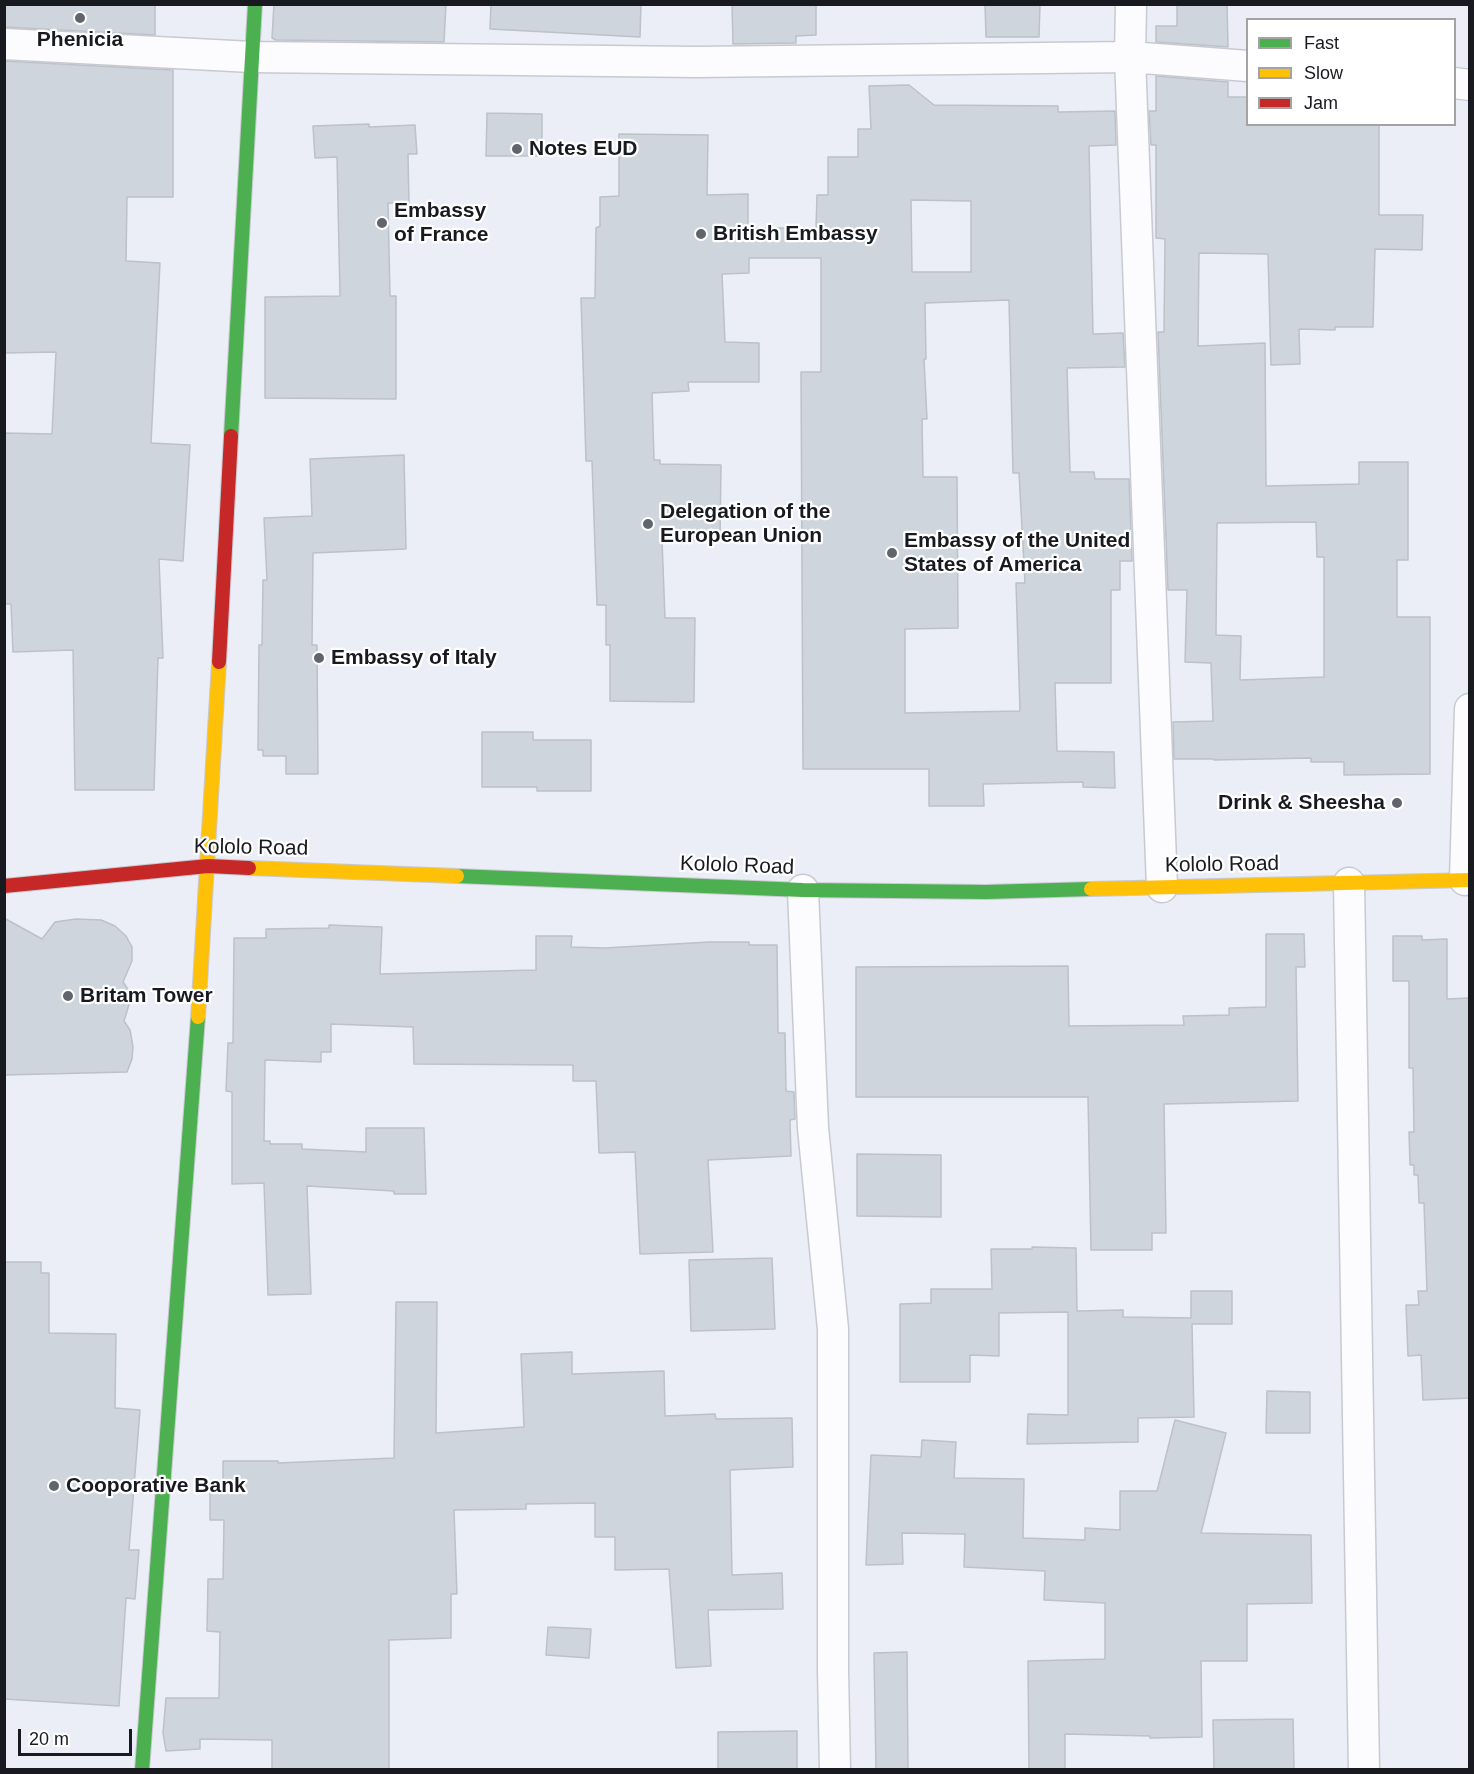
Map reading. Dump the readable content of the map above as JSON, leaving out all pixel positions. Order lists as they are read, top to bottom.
{
  "streets": {
    "street": ["Kololo Road"]
  },
  "places": [
    "Phenicia",
    "Notes EUD",
    "Embassy of France",
    "British Embassy",
    "Delegation of the European Union",
    "Embassy of the United States of America",
    "Embassy of Italy",
    "Drink & Sheesha",
    "Britam Tower",
    "Cooporative Bank"
  ],
  "legend": ["Fast", "Slow", "Jam"],
  "scale_bar": "20 m"
}
